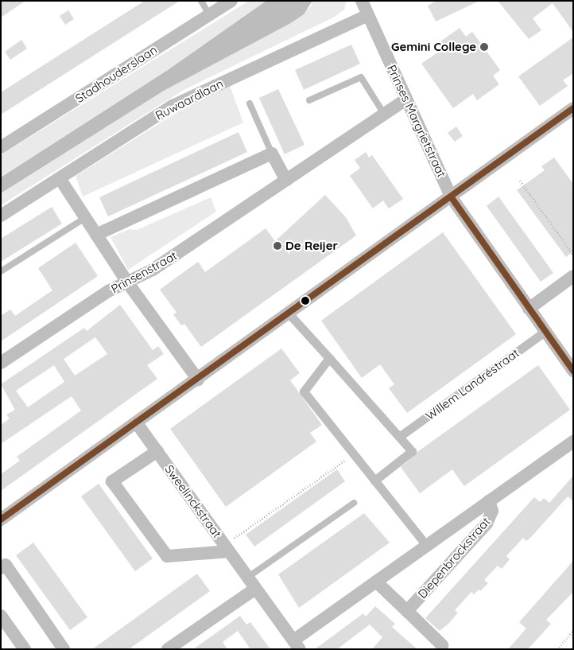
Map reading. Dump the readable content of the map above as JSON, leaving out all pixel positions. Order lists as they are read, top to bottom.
{
  "streets": {
    "street": [
      "Stadhouderslaan",
      "Ruwaardlaan",
      "Prinses Margrietstraat",
      "Prinsenstraat",
      "Willem Landréstraat",
      "Sweelinckstraat",
      "Diepenbrockstraat"
    ]
  },
  "crossings": [
    ["Ruwaardlaan", "Prinses Margrietstraat"],
    ["Prinses Margrietstraat", "Prinsenstraat"],
    ["Sweelinckstraat", "Diepenbrockstraat"]
  ],
  "places": ["Gemini College", "De Reijer"]
}
